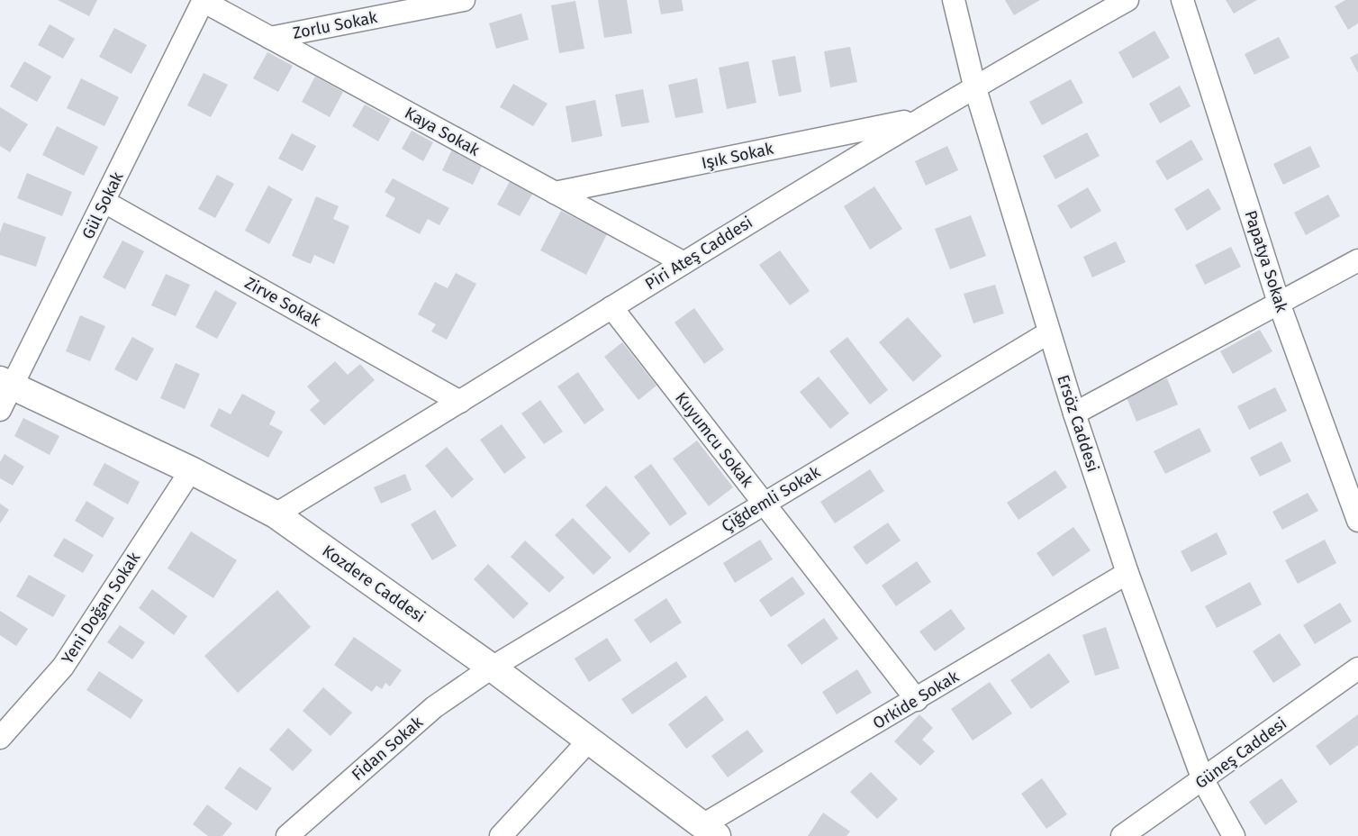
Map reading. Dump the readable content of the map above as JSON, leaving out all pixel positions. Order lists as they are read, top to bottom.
{
  "streets": {
    "street": [
      "Zorlu Sokak",
      "Kaya Sokak",
      "Işık Sokak",
      "Gül Sokak",
      "Piri Ateş Caddesi",
      "Papatya Sokak",
      "Zirve Sokak",
      "Ersöz Caddesi",
      "Kuyumcu Sokak",
      "Çiğdemli Sokak",
      "Kozdere Caddesi",
      "Yeni Doğan Sokak",
      "Orkide Sokak",
      "Fidan Sokak",
      "Güneş Caddesi"
    ]
  },
  "crossings": [
    ["Zorlu Sokak", "Kaya Sokak"],
    ["Kaya Sokak", "Işık Sokak"],
    ["Kaya Sokak", "Gül Sokak"],
    ["Kaya Sokak", "Piri Ateş Caddesi"],
    ["Işık Sokak", "Piri Ateş Caddesi"],
    ["Gül Sokak", "Zirve Sokak"],
    ["Gül Sokak", "Kozdere Caddesi"],
    ["Piri Ateş Caddesi", "Zirve Sokak"],
    ["Piri Ateş Caddesi", "Ersöz Caddesi"],
    ["Piri Ateş Caddesi", "Kuyumcu Sokak"],
    ["Piri Ateş Caddesi", "Kozdere Caddesi"],
    ["Ersöz Caddesi", "Çiğdemli Sokak"],
    ["Ersöz Caddesi", "Orkide Sokak"],
    ["Ersöz Caddesi", "Güneş Caddesi"],
    ["Kuyumcu Sokak", "Çiğdemli Sokak"],
    ["Kuyumcu Sokak", "Orkide Sokak"],
    ["Çiğdemli Sokak", "Kozdere Caddesi"],
    ["Çiğdemli Sokak", "Fidan Sokak"],
    ["Kozdere Caddesi", "Yeni Doğan Sokak"],
    ["Kozdere Caddesi", "Orkide Sokak"],
    ["Kozdere Caddesi", "Fidan Sokak"]
  ]
}
